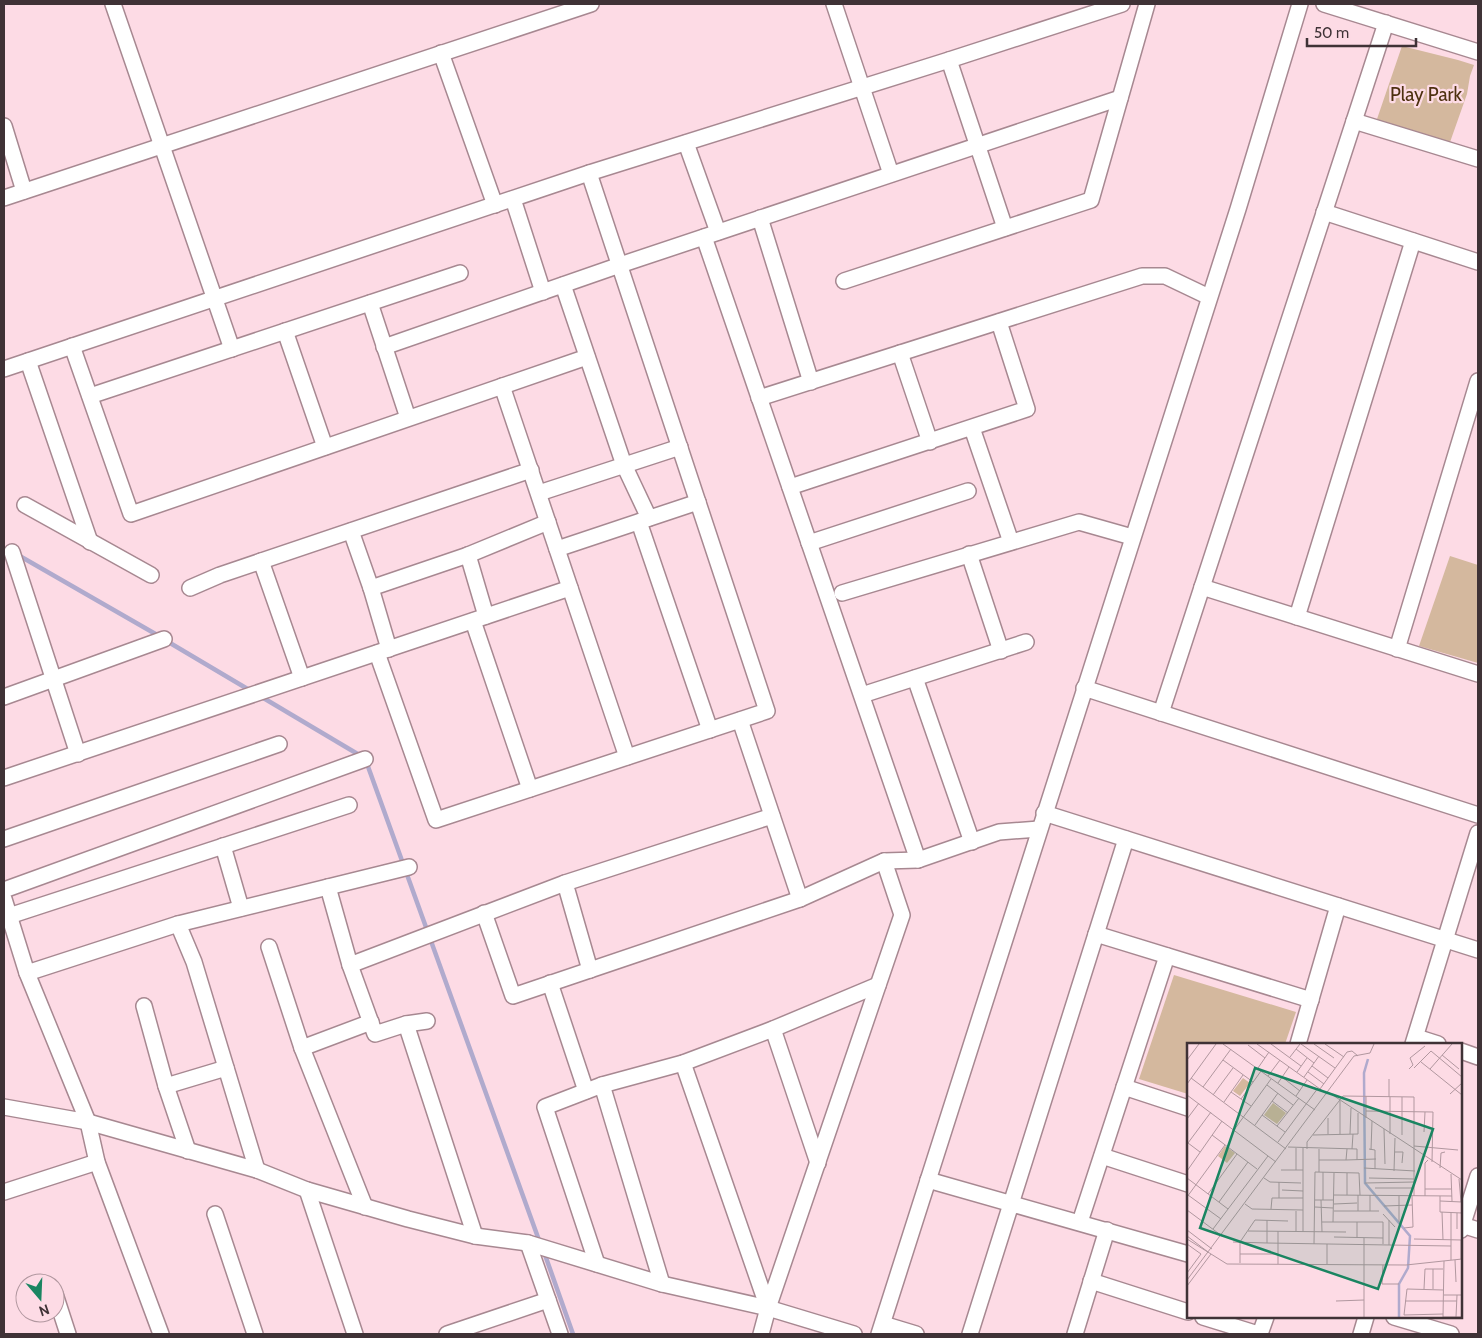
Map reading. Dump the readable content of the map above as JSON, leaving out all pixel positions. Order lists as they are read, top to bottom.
{
  "parks": ["Play Park"],
  "scale_bar": "50 m",
  "north": "bottom"
}
